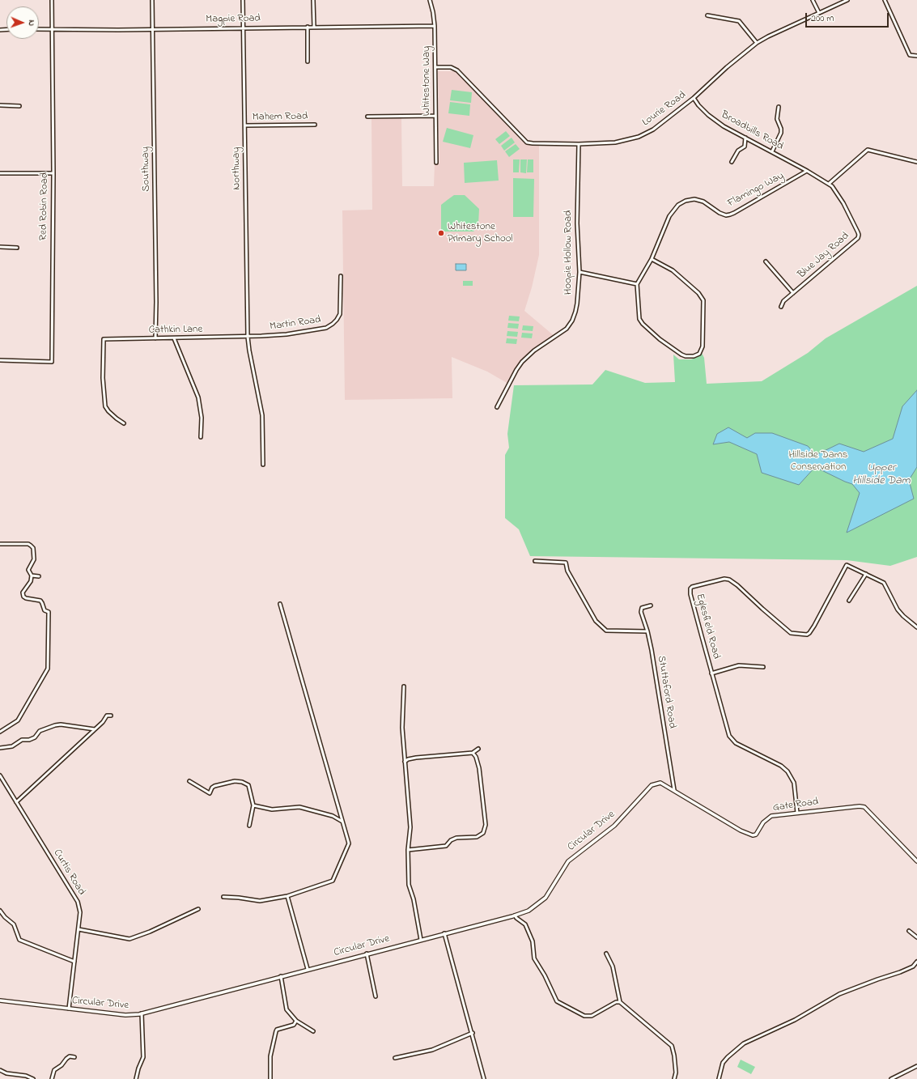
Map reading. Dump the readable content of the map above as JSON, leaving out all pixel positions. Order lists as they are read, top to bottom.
{
  "streets": {
    "street": [
      "Magpie Road",
      "Whitestone Way",
      "Lourie Road",
      "Mahem Road",
      "Broadbills Road",
      "Northway",
      "Southway",
      "Flamingo Way",
      "Red Robin Road",
      "Hoopie Hollow Road",
      "Blue Jay Road",
      "Martin Road",
      "Cathkin Lane",
      "Eglesfield Road",
      "Stuttaford Road",
      "Gate Road",
      "Circular Drive",
      "Curtis Road"
    ]
  },
  "crossings": [
    ["Magpie Road", "Whitestone Way"],
    ["Magpie Road", "Northway"],
    ["Magpie Road", "Southway"],
    ["Magpie Road", "Red Robin Road"],
    ["Whitestone Way", "Lourie Road"],
    ["Lourie Road", "Broadbills Road"],
    ["Lourie Road", "Hoopie Hollow Road"],
    ["Mahem Road", "Northway"],
    ["Broadbills Road", "Flamingo Way"],
    ["Broadbills Road", "Blue Jay Road"],
    ["Northway", "Martin Road"],
    ["Northway", "Cathkin Lane"],
    ["Southway", "Cathkin Lane"],
    ["Flamingo Way", "Blue Jay Road"],
    ["Martin Road", "Cathkin Lane"],
    ["Eglesfield Road", "Gate Road"],
    ["Stuttaford Road", "Gate Road"],
    ["Stuttaford Road", "Circular Drive"],
    ["Gate Road", "Circular Drive"],
    ["Circular Drive", "Curtis Road"]
  ],
  "water": ["Upper Hillside Dam"],
  "parks": ["Hillside Dams Conservation"],
  "places": ["Whitestone Primary School"],
  "scale_bar": "200 m",
  "north": "right"
}
